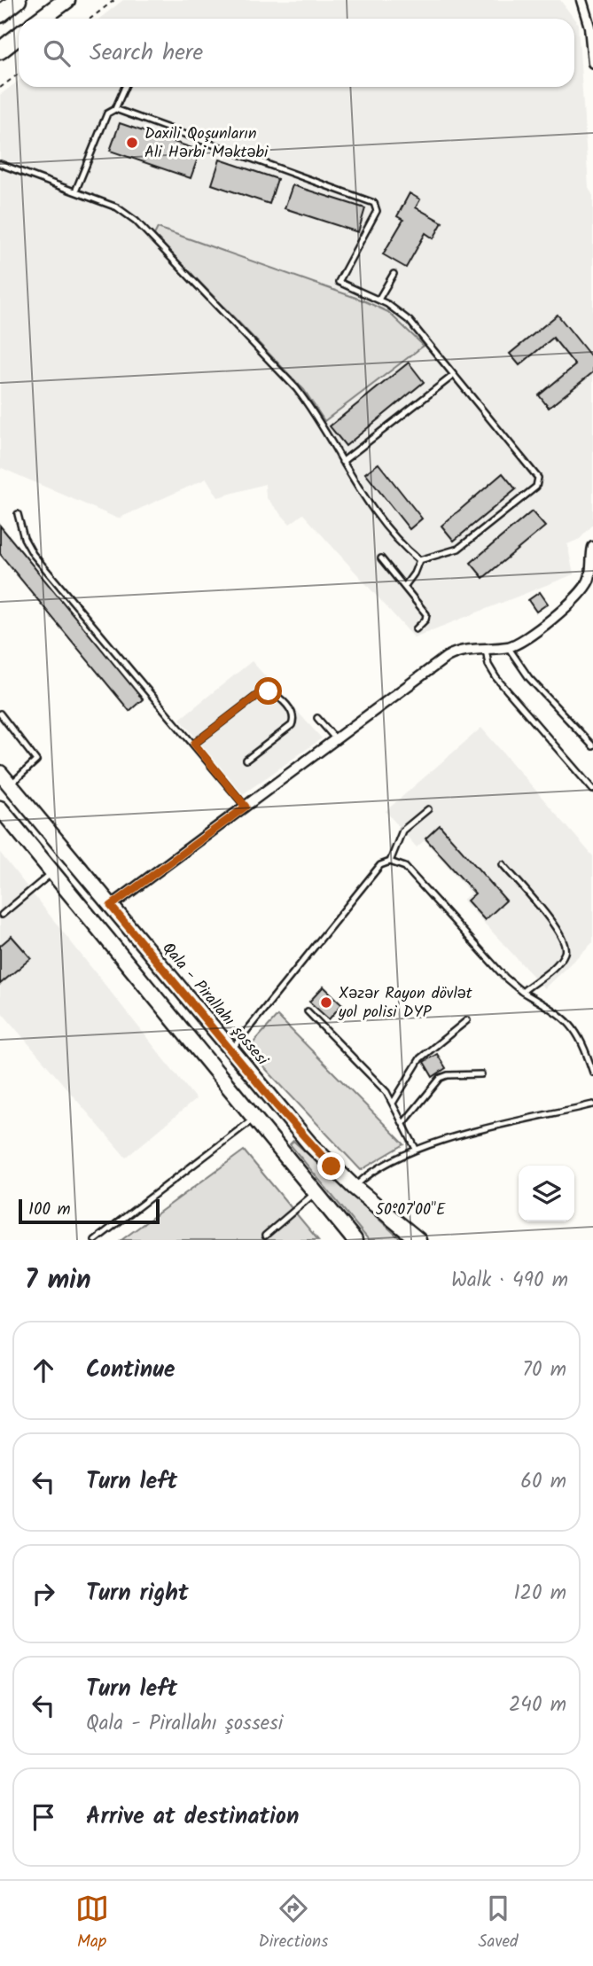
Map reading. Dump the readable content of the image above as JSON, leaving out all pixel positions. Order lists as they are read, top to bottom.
{
  "streets": {
    "main road": ["Qala - Pirallahı şossesi"]
  },
  "places": ["Daxili Qoşunların Ali Hərbi Məktəbi", "Xəzər Rayon dövlət yol polisi DYP"],
  "scale_bar": "100 m",
  "page": {
    "search": "Search here",
    "scale": "100 m",
    "heading": ["7 min", "Walk · 490 m"],
    "list": [
      ["Continue", "70 m"],
      ["Turn left", "60 m"],
      ["Turn right", "120 m"],
      ["Turn left", "Qala - Pirallahı şossesi", "240 m"],
      "Arrive at destination"
    ],
    "nav": ["Map", "Directions", "Saved"]
  },
  "coordinates": ["50°07'00\"E"]
}
